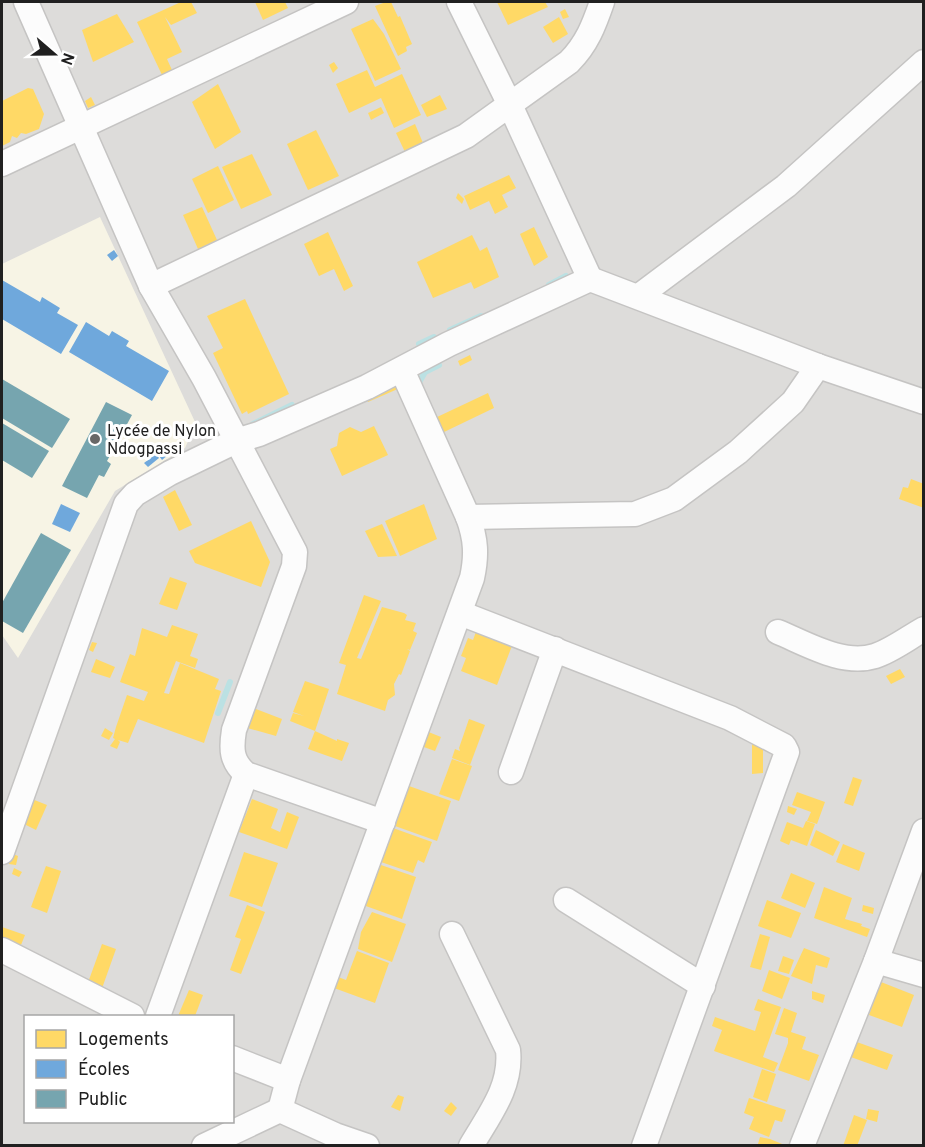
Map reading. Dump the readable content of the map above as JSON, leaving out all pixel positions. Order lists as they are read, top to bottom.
{
  "places": ["Lycée de Nylon Ndogpassi"],
  "legend": ["Logements", "Écoles", "Public"],
  "north": "right"
}
